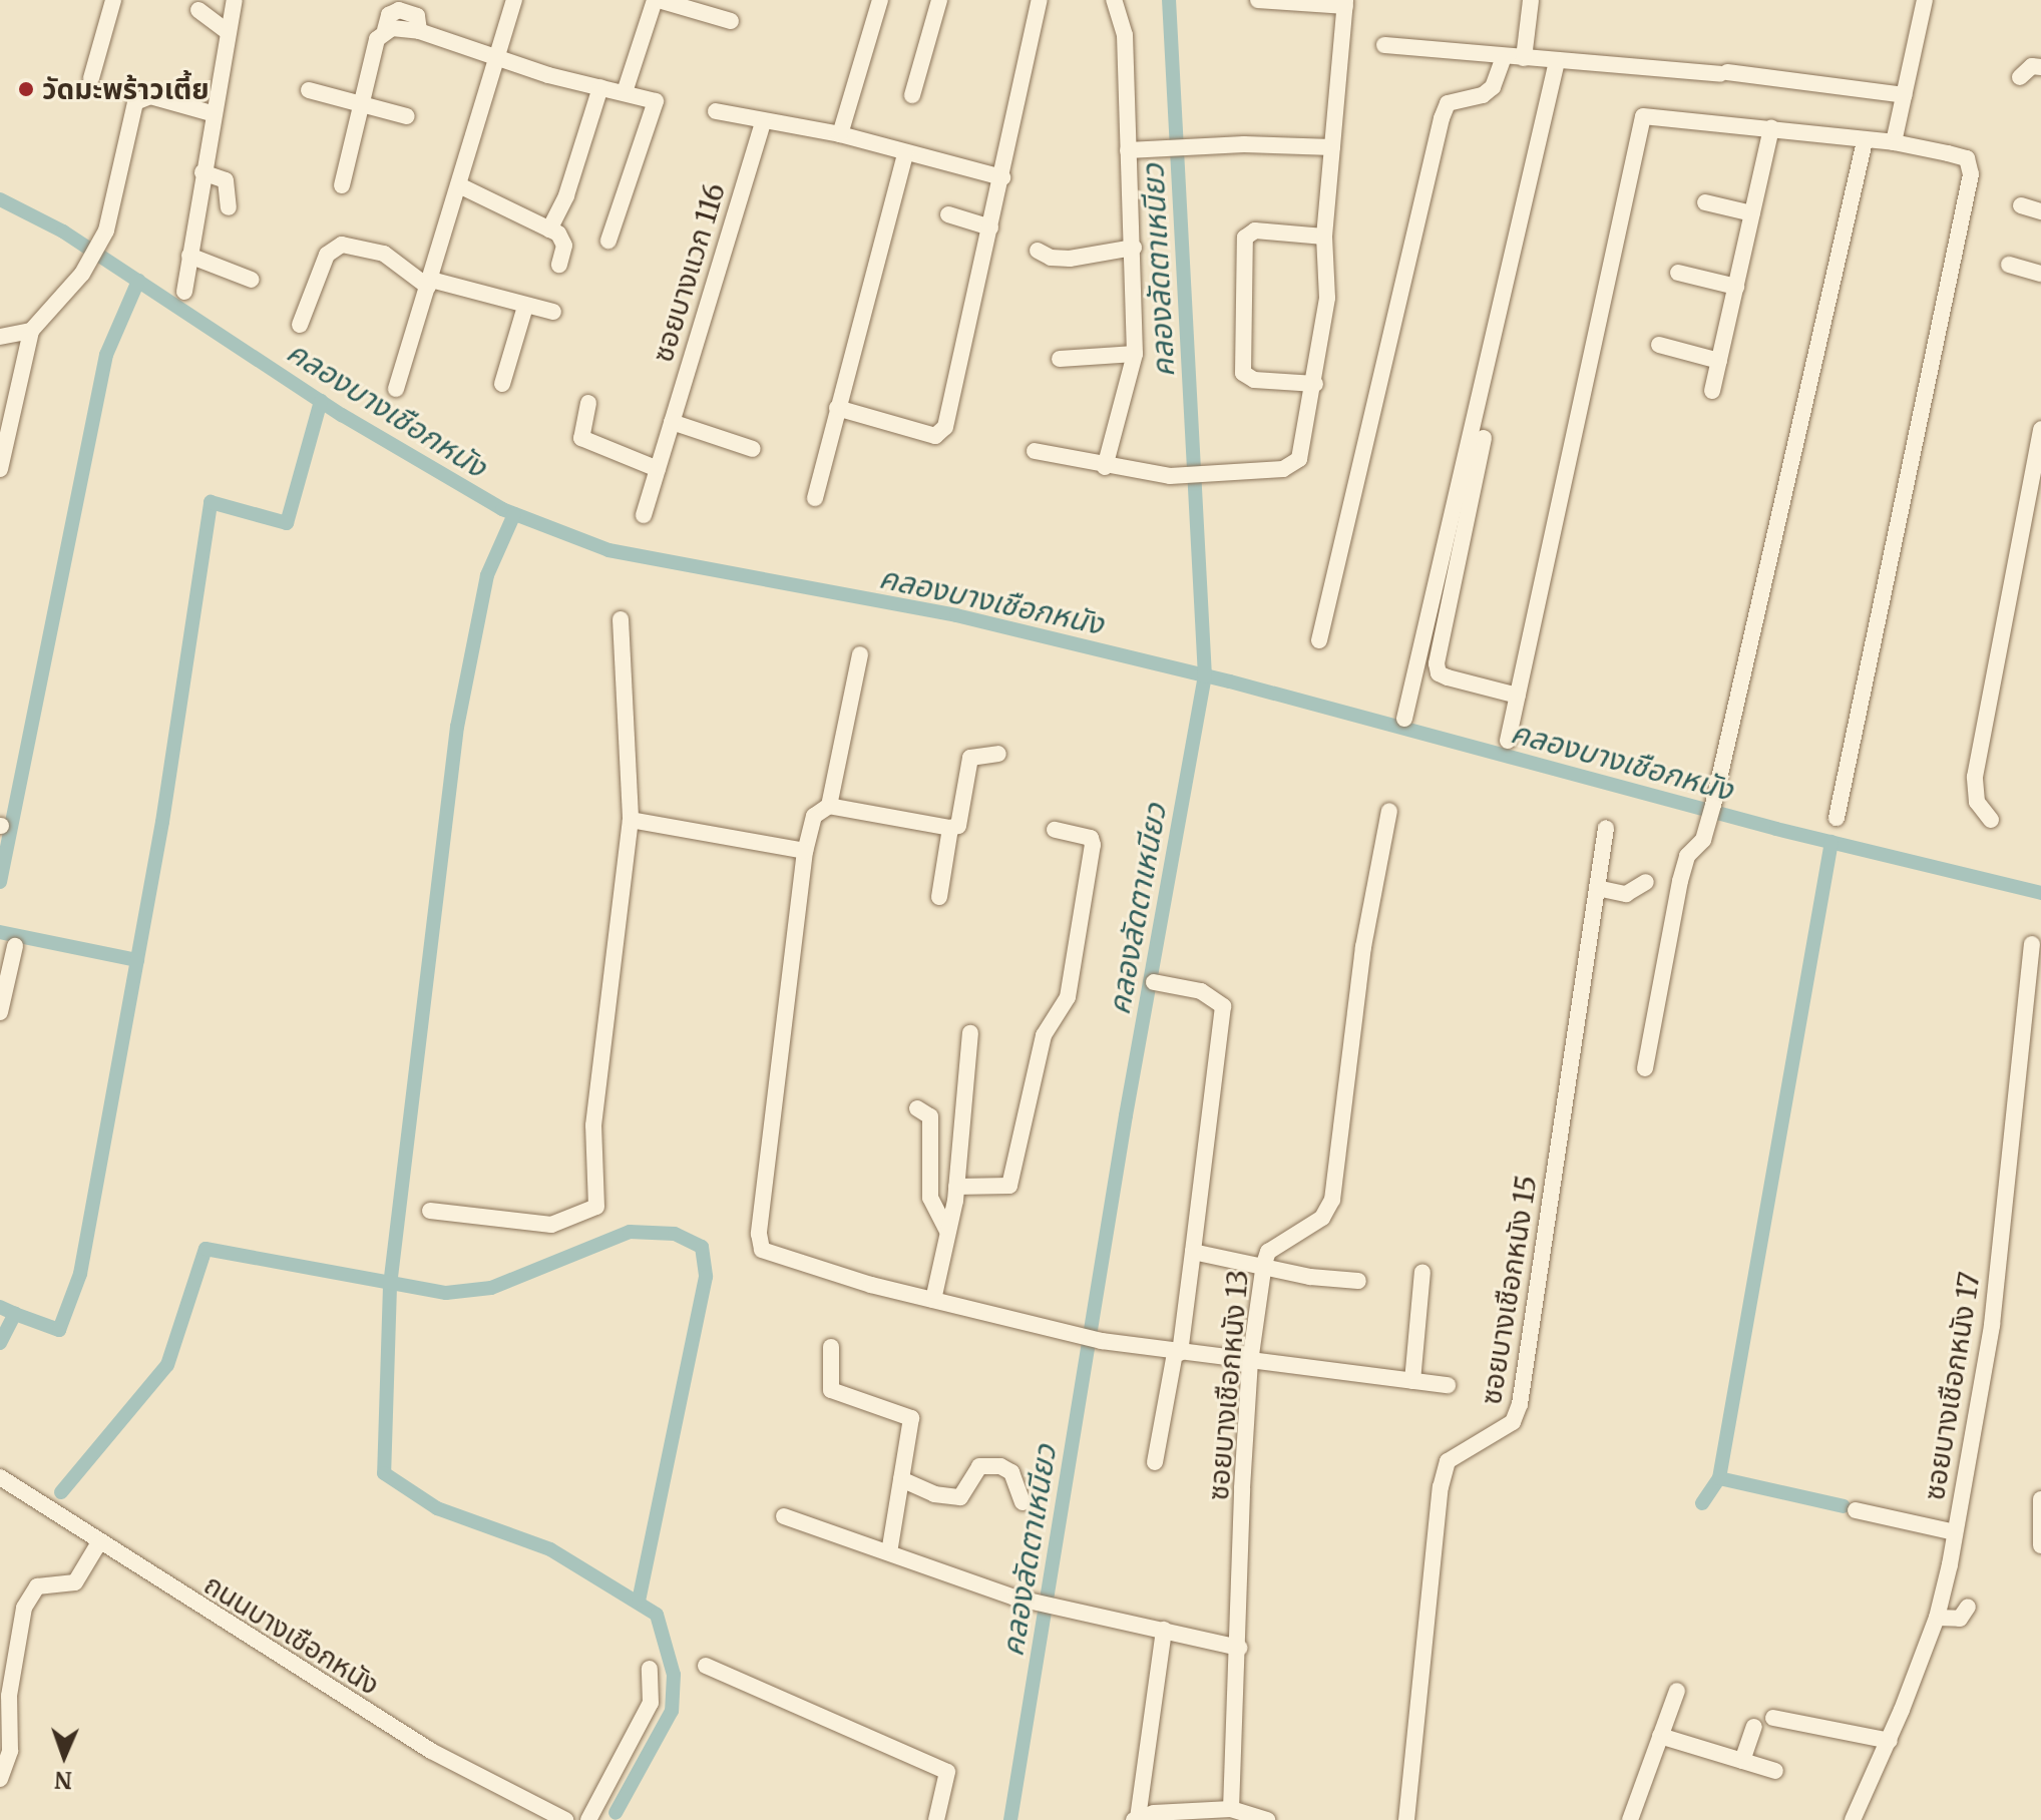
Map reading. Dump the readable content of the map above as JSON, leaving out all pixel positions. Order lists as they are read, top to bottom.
{
  "streets": {
    "street": [
      "ซอยบางแวก 116",
      "ซอยบางเชือกหนัง 15",
      "ซอยบางเชือกหนัง 13",
      "ซอยบางเชือกหนัง 17",
      "ถนนบางเชือกหนัง"
    ]
  },
  "water": ["คลองลัดตาเหนียว", "คลองบางเชือกหนัง"],
  "places": ["วัดมะพร้าวเตี้ย"],
  "north": "bottom"
}
